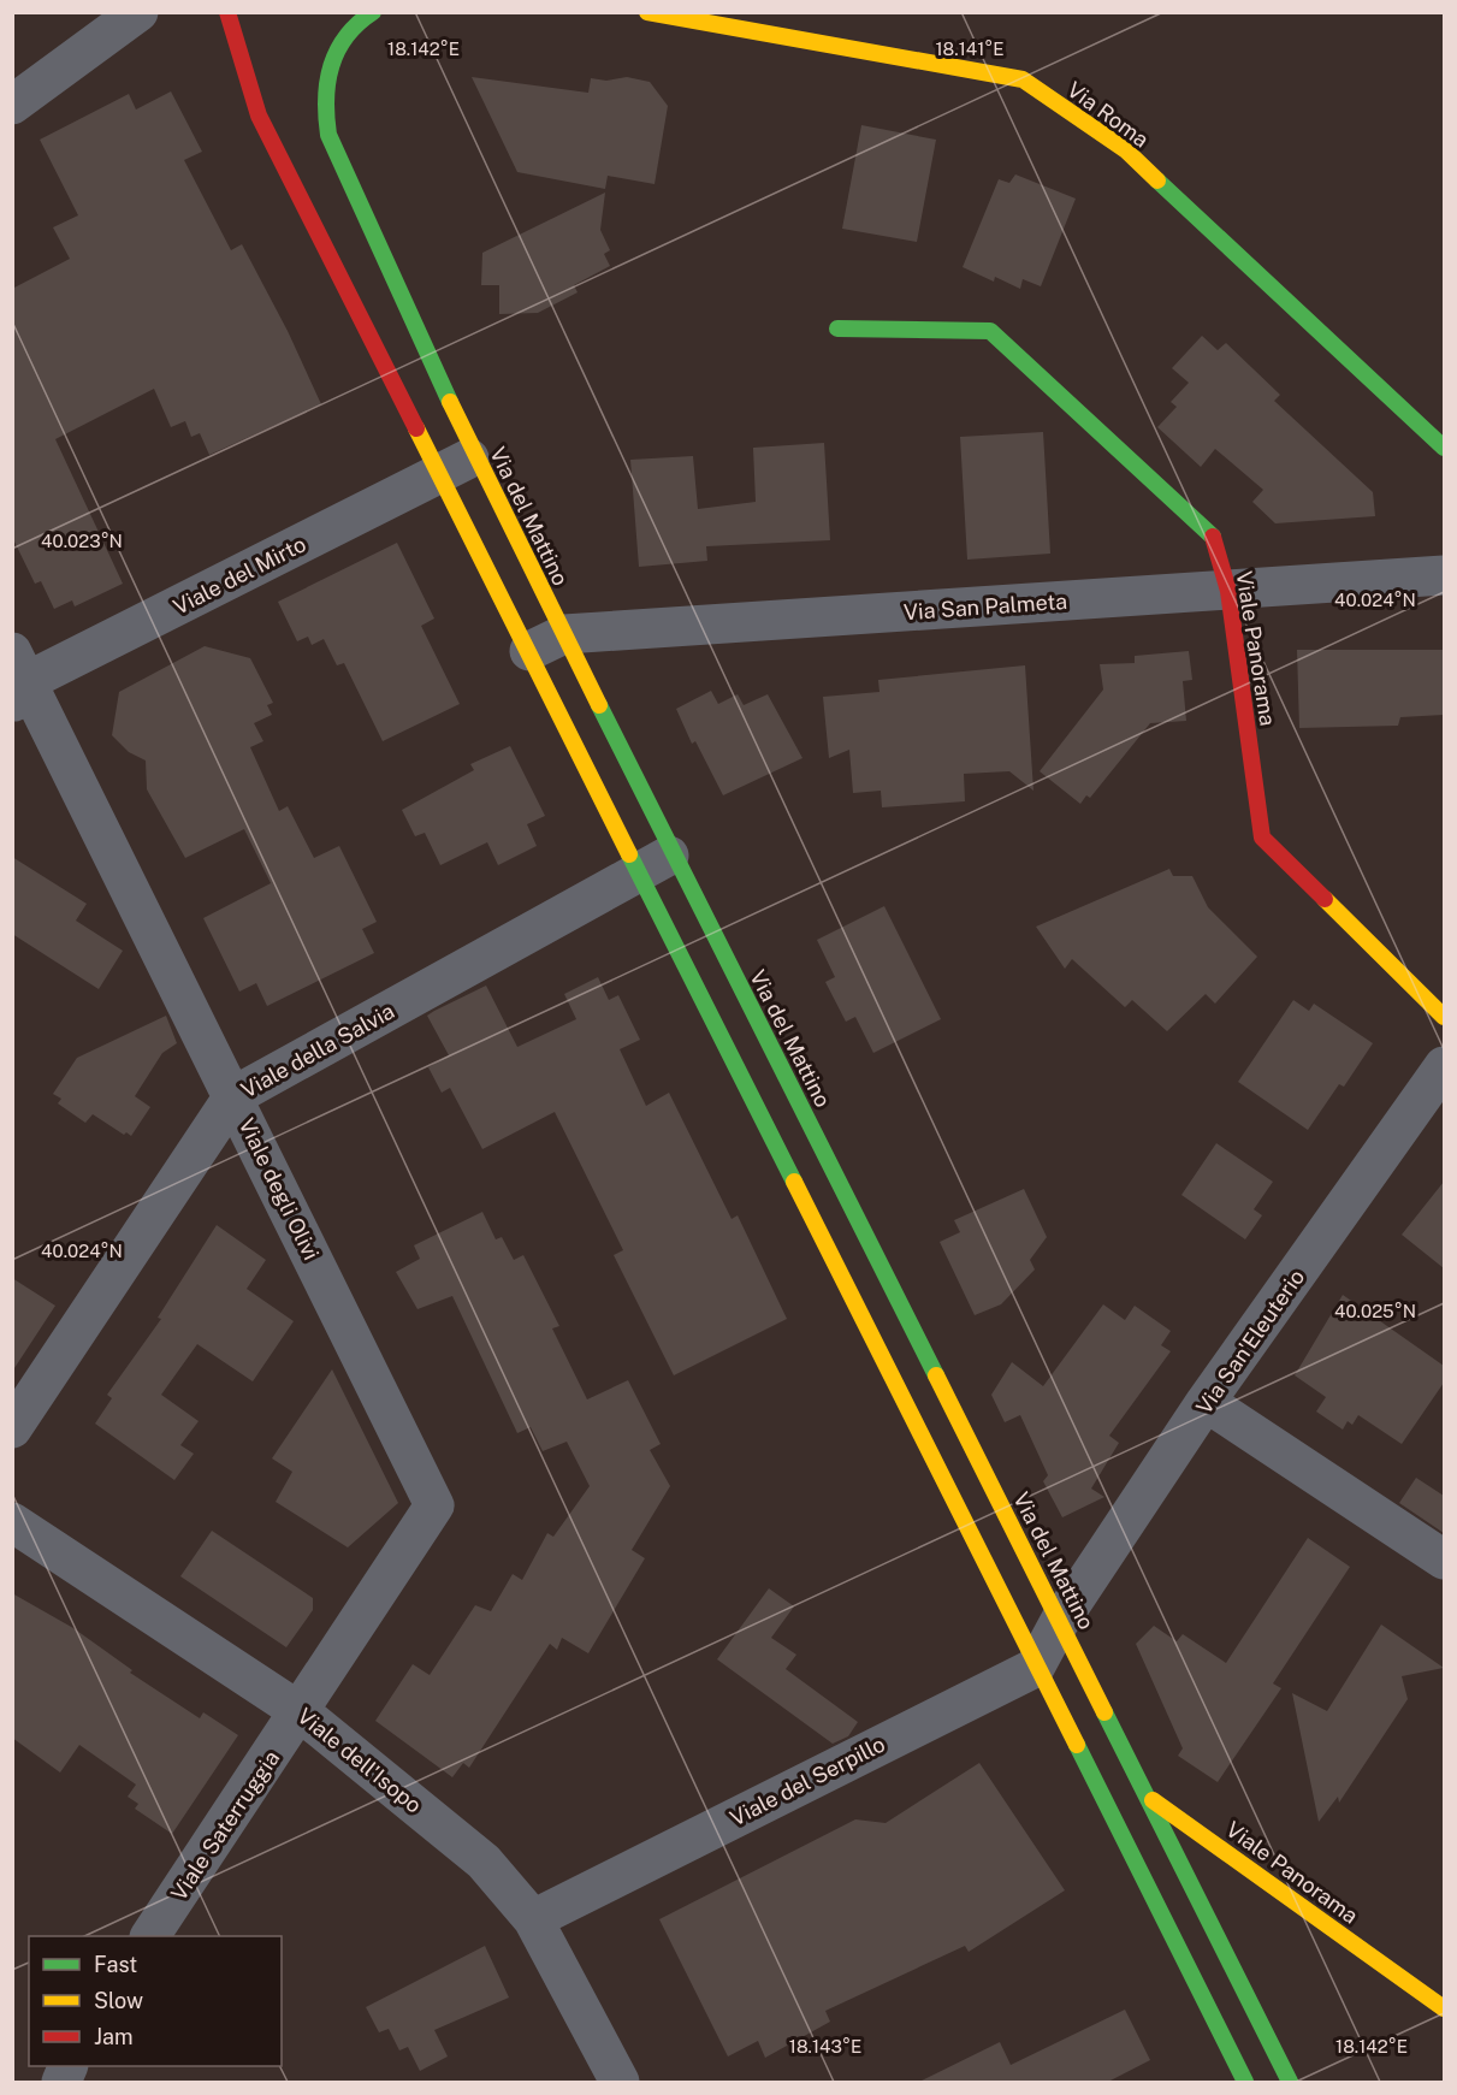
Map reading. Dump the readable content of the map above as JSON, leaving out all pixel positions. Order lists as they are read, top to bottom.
{
  "streets": {
    "main road": ["Via Roma", "Via del Mattino", "Viale Panorama"],
    "street": [
      "Viale del Mirto",
      "Via San Palmeta",
      "Viale della Salvia",
      "Viale degli Olivi",
      "Via San'Eleuterio",
      "Viale dell'Isopo",
      "Viale del Serpillo",
      "Viale Saterruggia"
    ]
  },
  "crossings": [
    ["Via del Mattino", "Viale del Mirto"],
    ["Via del Mattino", "Via San Palmeta"],
    ["Via del Mattino", "Viale Panorama"],
    ["Via del Mattino", "Viale della Salvia"],
    ["Via del Mattino", "Via San'Eleuterio"],
    ["Via del Mattino", "Viale del Serpillo"],
    ["Viale del Mirto", "Viale degli Olivi"],
    ["Via San Palmeta", "Viale Panorama"],
    ["Viale della Salvia", "Viale degli Olivi"],
    ["Viale degli Olivi", "Viale dell'Isopo"],
    ["Viale degli Olivi", "Viale Saterruggia"],
    ["Viale dell'Isopo", "Viale del Serpillo"],
    ["Viale dell'Isopo", "Viale Saterruggia"]
  ],
  "legend": ["Fast", "Slow", "Jam"],
  "coordinates": [
    "18.142°E",
    "18.141°E",
    "40.023°N",
    "40.024°N",
    "40.025°N",
    "18.143°E"
  ]
}
